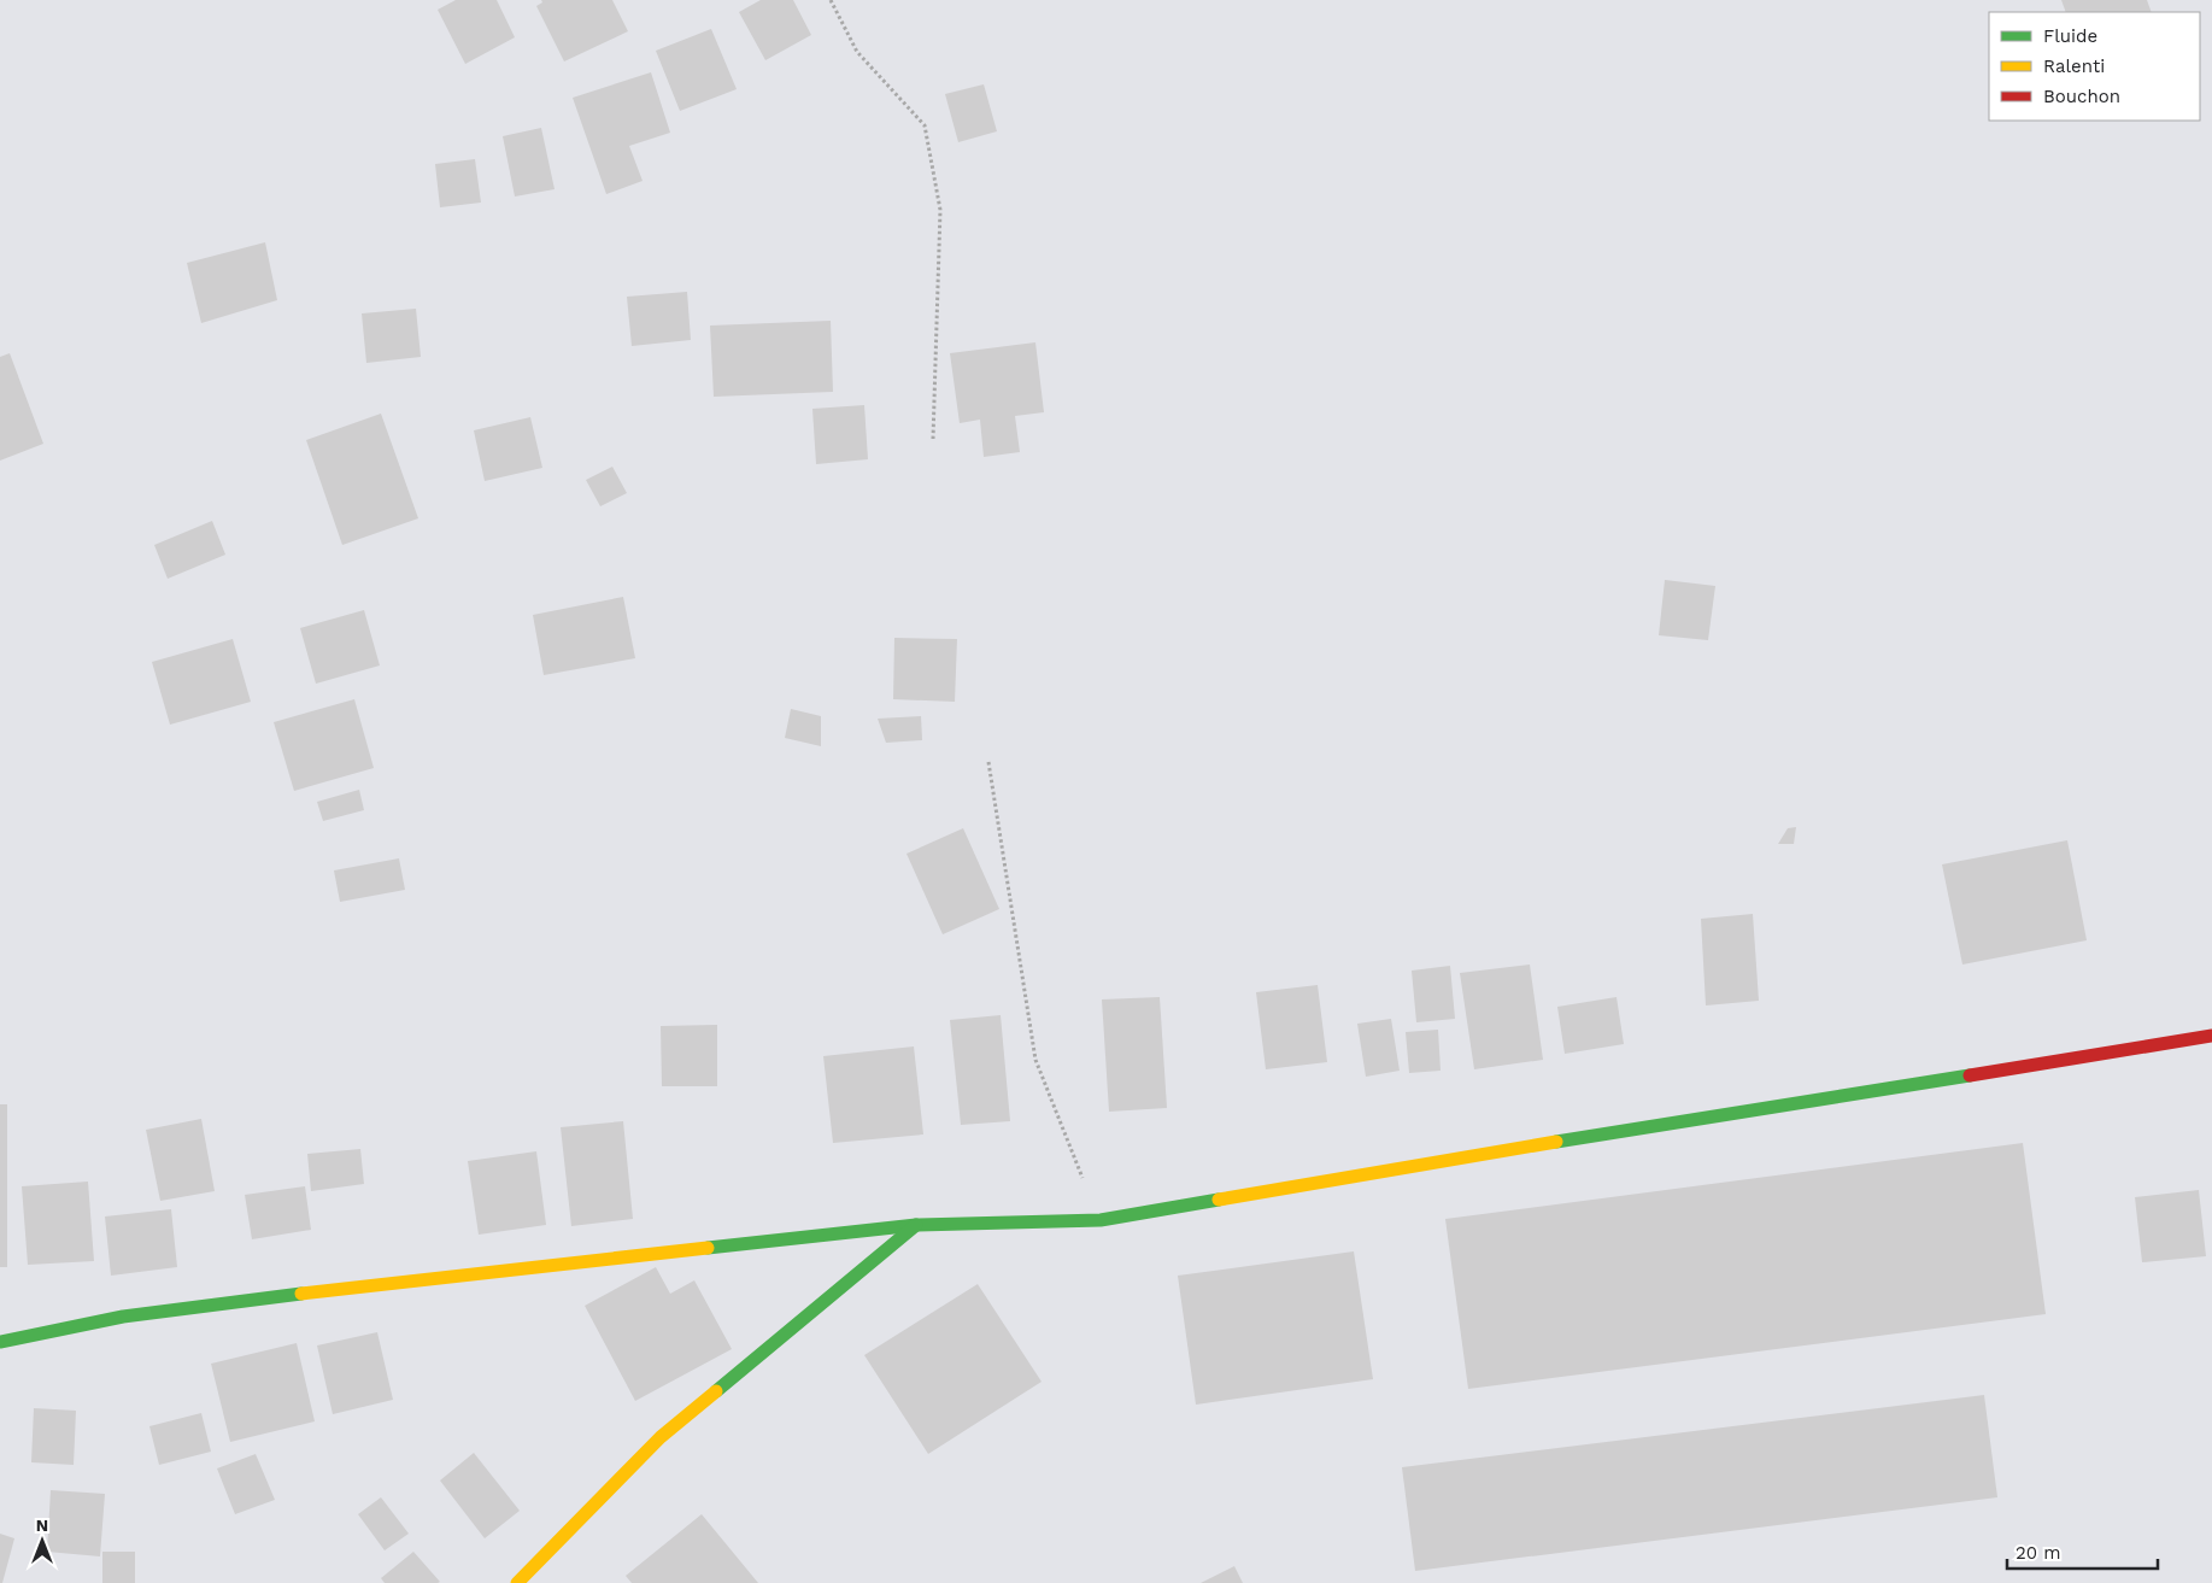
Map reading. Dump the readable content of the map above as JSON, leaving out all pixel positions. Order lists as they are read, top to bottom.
{
  "legend": ["Fluide", "Ralenti", "Bouchon"],
  "scale_bar": "20 m",
  "north": "top"
}
